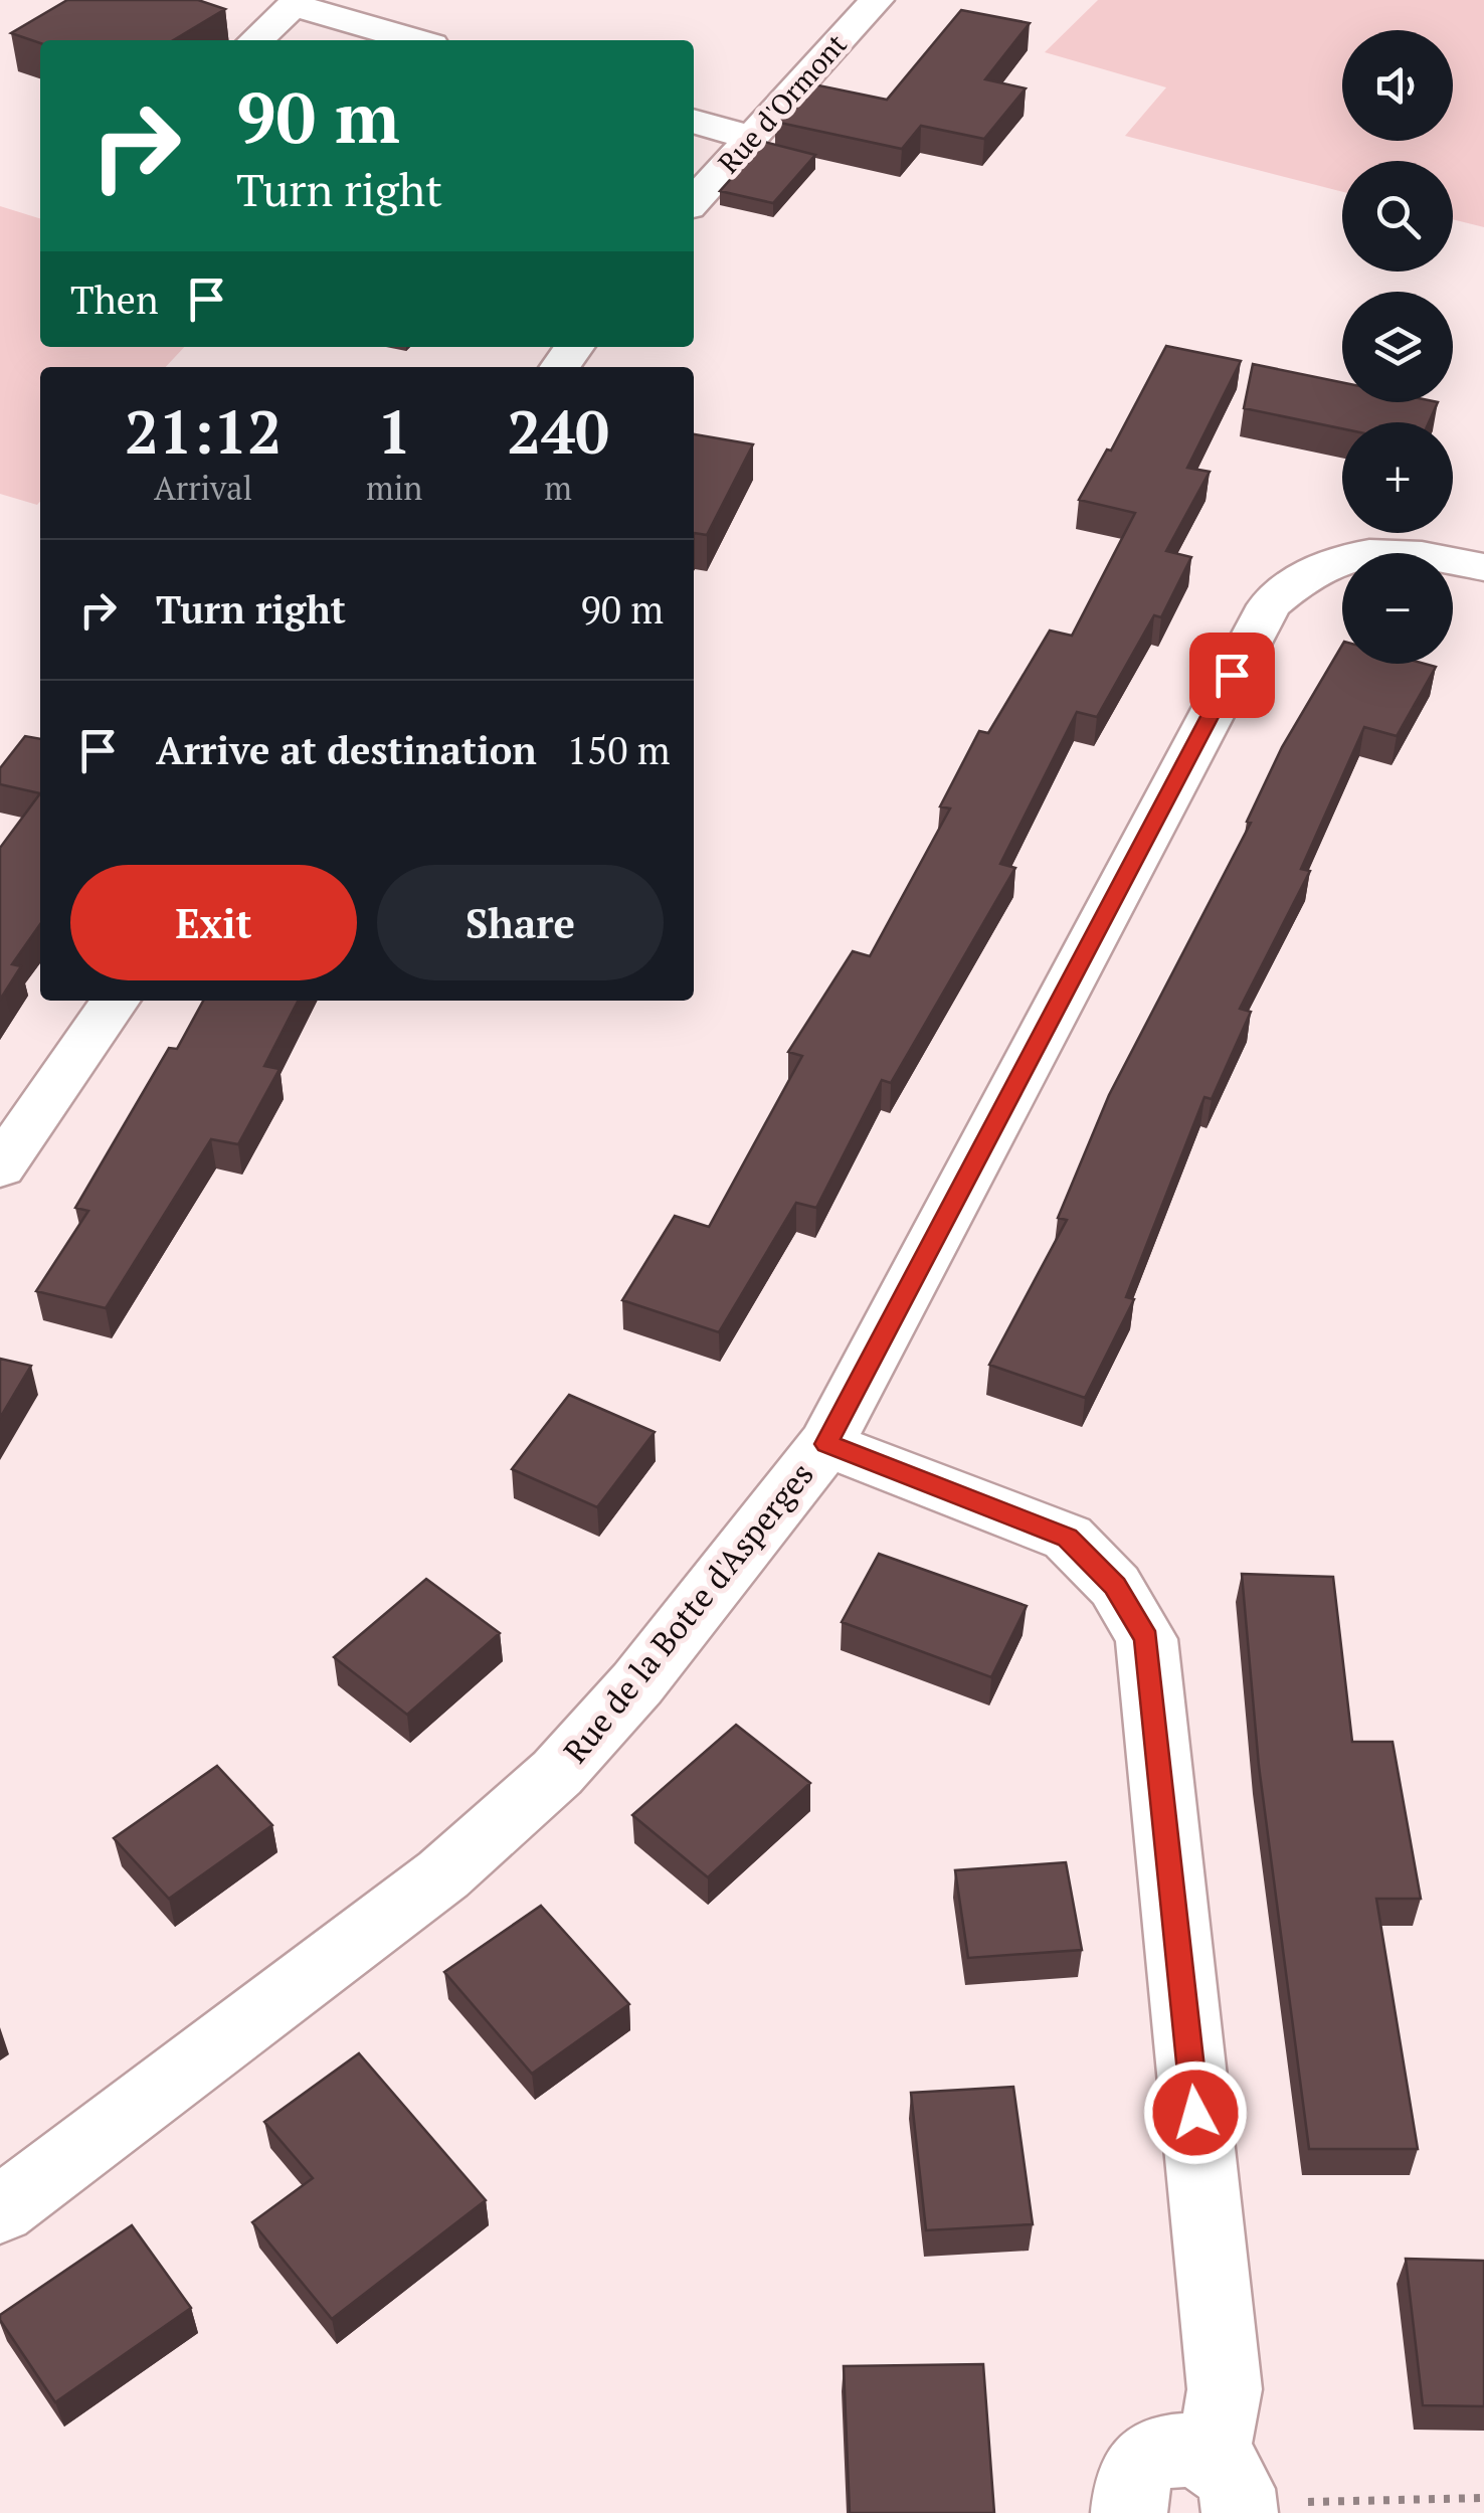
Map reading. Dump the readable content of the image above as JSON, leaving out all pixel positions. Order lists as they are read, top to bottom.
{
  "streets": {
    "street": ["Rue d'Ormont", "Rue de la Botte d'Asperges"]
  },
  "page": {
    "map_buttons": ["+", "−"],
    "turn": ["90 m", "Turn right"],
    "then": "Then",
    "eta": [
      "21:12",
      "Arrival",
      "1",
      "min",
      "240",
      "m"
    ],
    "list": [
      {
        "name": "Turn right",
        "value": "90 m"
      },
      {
        "name": "Arrive at destination",
        "value": "150 m"
      }
    ],
    "buttons": ["Exit", "Share"]
  }
}
